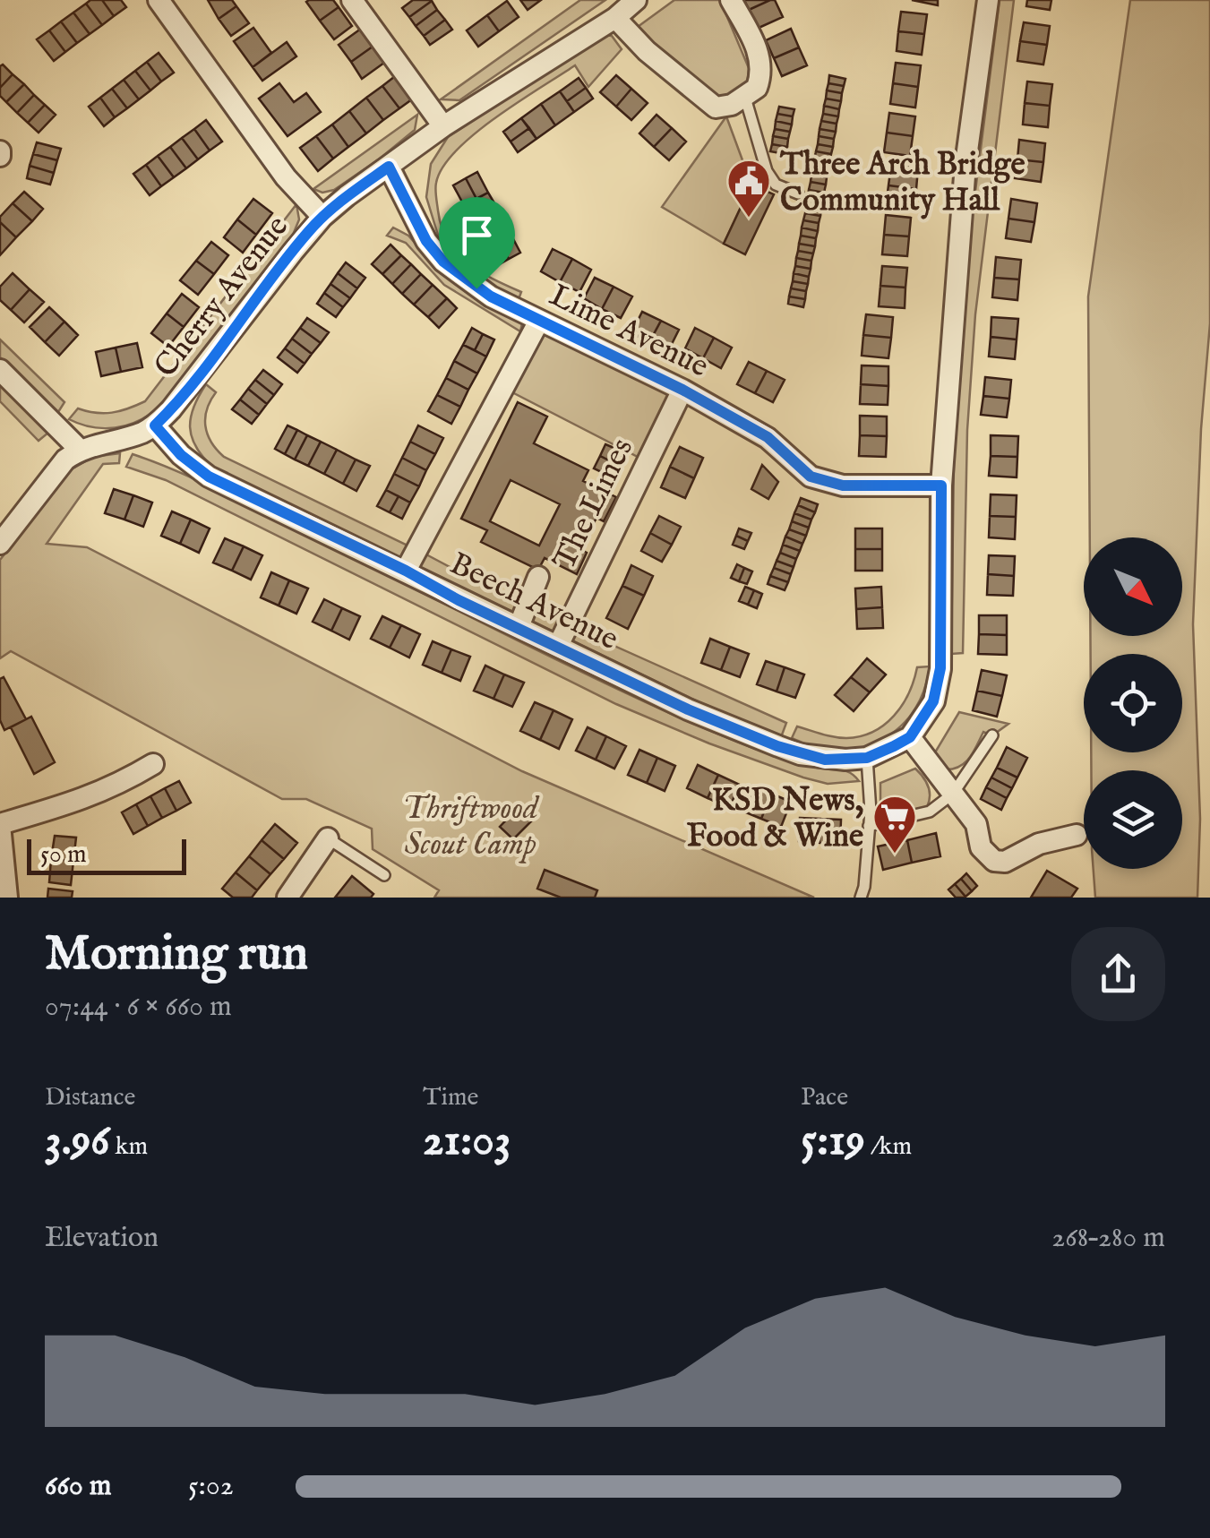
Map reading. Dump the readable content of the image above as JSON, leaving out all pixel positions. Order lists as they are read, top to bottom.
{
  "streets": {
    "street": [
      "Cherry Avenue",
      "Lime Avenue",
      "The Limes",
      "Beech Avenue"
    ]
  },
  "crossings": [
    ["Cherry Avenue", "Lime Avenue"],
    ["Cherry Avenue", "Beech Avenue"],
    ["Lime Avenue", "The Limes"],
    ["The Limes", "Beech Avenue"]
  ],
  "parks": ["Thriftwood Scout Camp"],
  "places": {
    "public building": ["Three Arch Bridge Community Hall"],
    "supermarket": ["KSD News, Food & Wine"]
  },
  "scale_bar": "50 m",
  "north": "bottom right",
  "page": {
    "scale": "50 m",
    "heading": ["Morning run", "07:44 · 6 × 660 m"],
    "stats": [
      ["Distance", "3.96 km"],
      ["Time", "21:03"],
      ["Pace", "5:19 /km"]
    ],
    "chart": ["Elevation", "268–280 m"],
    "list": [
      {
        "name": "660 m",
        "note": "5:02"
      }
    ]
  }
}
